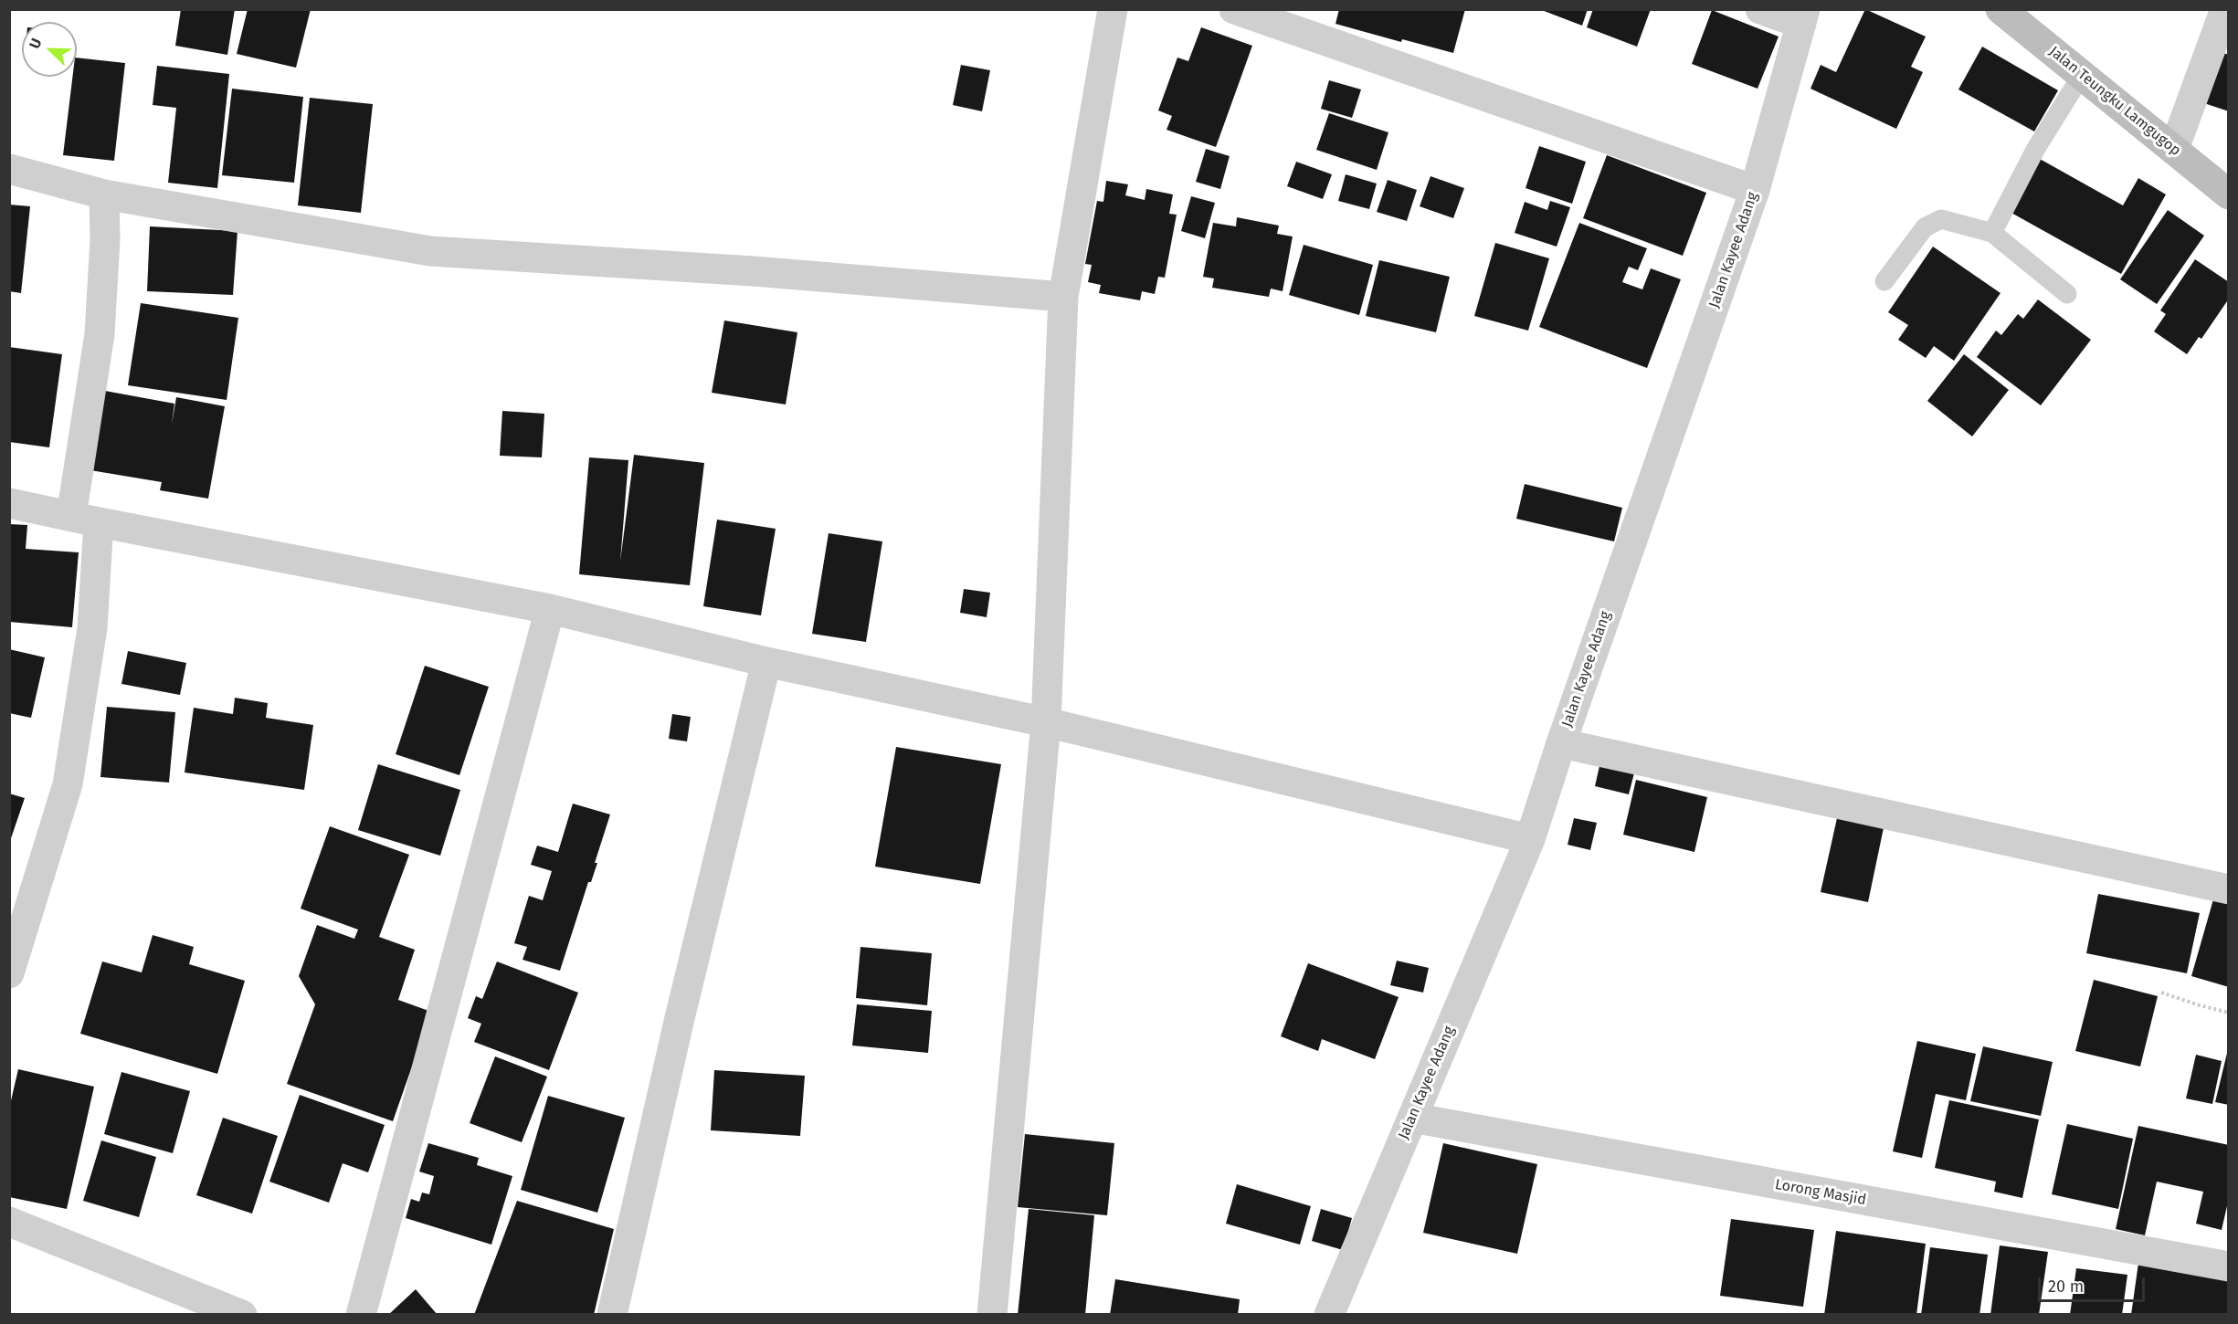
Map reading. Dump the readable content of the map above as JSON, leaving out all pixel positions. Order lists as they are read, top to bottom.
{
  "streets": {
    "street": ["Jalan Teungku Lamgugop", "Jalan Kayee Adang", "Lorong Masjid"]
  },
  "crossings": [
    ["Jalan Kayee Adang", "Lorong Masjid"]
  ],
  "scale_bar": "20 m",
  "north": "top left"
}
